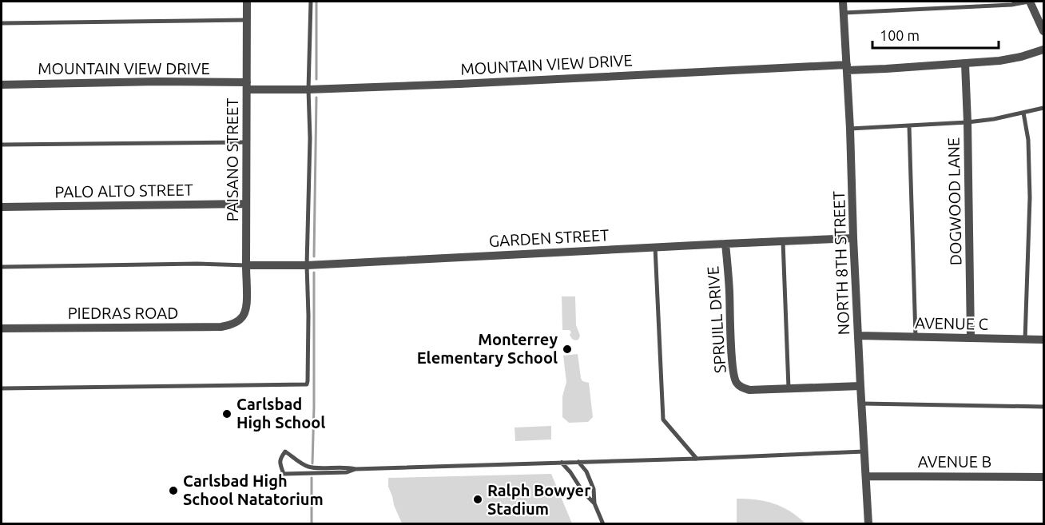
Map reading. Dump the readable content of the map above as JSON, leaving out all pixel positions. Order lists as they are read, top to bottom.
{
  "streets": {
    "street": [
      "MOUNTAIN VIEW DRIVE",
      "PAISANO STREET",
      "PALO ALTO STREET",
      "DOGWOOD LANE",
      "GARDEN STREET",
      "NORTH 8TH STREET",
      "PIEDRAS ROAD",
      "SPRUILL DRIVE",
      "AVENUE C",
      "AVENUE B"
    ]
  },
  "crossings": [
    ["MOUNTAIN VIEW DRIVE", "PAISANO STREET"],
    ["MOUNTAIN VIEW DRIVE", "DOGWOOD LANE"],
    ["MOUNTAIN VIEW DRIVE", "NORTH 8TH STREET"],
    ["PAISANO STREET", "PALO ALTO STREET"],
    ["PAISANO STREET", "GARDEN STREET"],
    ["PAISANO STREET", "PIEDRAS ROAD"],
    ["DOGWOOD LANE", "AVENUE C"],
    ["GARDEN STREET", "NORTH 8TH STREET"],
    ["GARDEN STREET", "SPRUILL DRIVE"],
    ["NORTH 8TH STREET", "SPRUILL DRIVE"],
    ["NORTH 8TH STREET", "AVENUE C"],
    ["NORTH 8TH STREET", "AVENUE B"]
  ],
  "places": [
    "Monterrey Elementary School",
    "Carlsbad High School",
    "Carlsbad High School Natatorium",
    "Ralph Bowyer Stadium"
  ],
  "scale_bar": "100 m"
}
